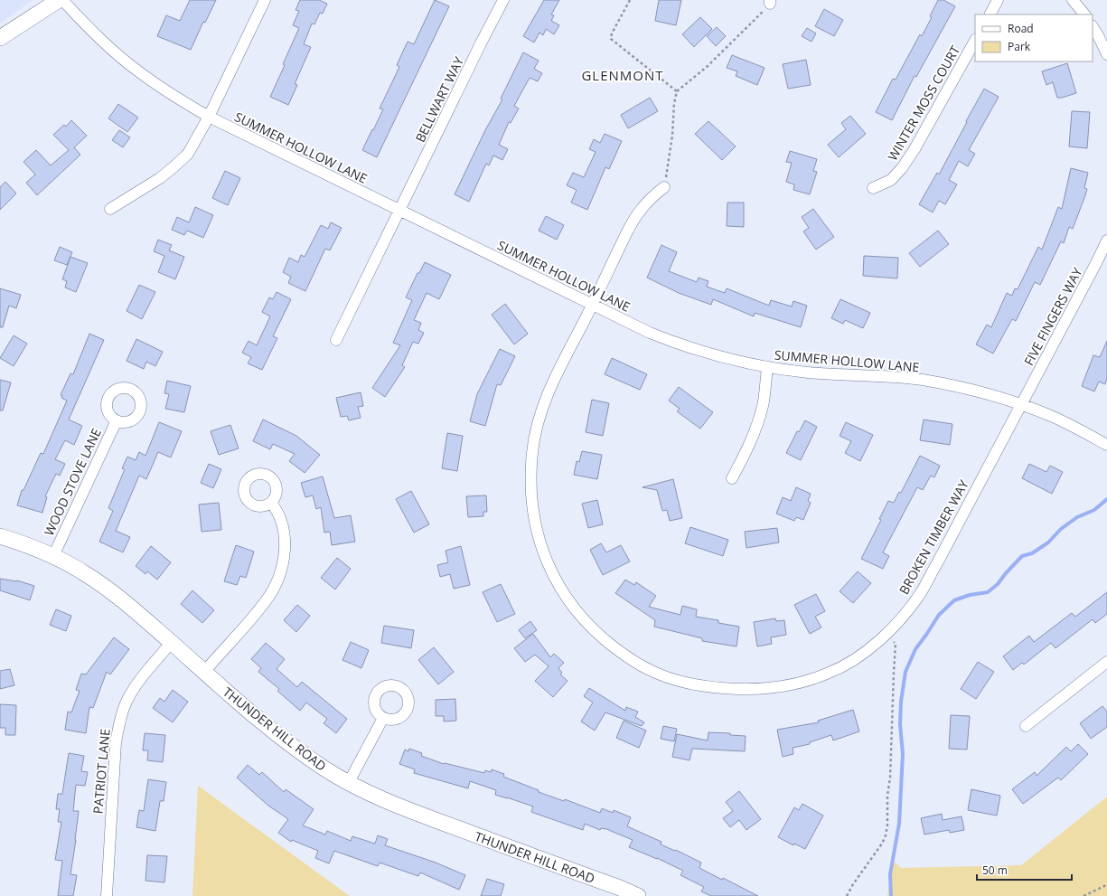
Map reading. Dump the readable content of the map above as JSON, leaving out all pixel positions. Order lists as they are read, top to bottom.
{
  "streets": {
    "street": [
      "BELLWART WAY",
      "WINTER MOSS COURT",
      "SUMMER HOLLOW LANE",
      "FIVE FINGERS WAY",
      "WOOD STOVE LANE",
      "BROKEN TIMBER WAY",
      "THUNDER HILL ROAD",
      "PATRIOT LANE"
    ]
  },
  "crossings": [
    ["BELLWART WAY", "SUMMER HOLLOW LANE"],
    ["SUMMER HOLLOW LANE", "FIVE FINGERS WAY"],
    ["SUMMER HOLLOW LANE", "BROKEN TIMBER WAY"],
    ["FIVE FINGERS WAY", "BROKEN TIMBER WAY"],
    ["WOOD STOVE LANE", "THUNDER HILL ROAD"],
    ["THUNDER HILL ROAD", "PATRIOT LANE"]
  ],
  "districts": ["GLENMONT"],
  "legend": ["Road", "Park"],
  "scale_bar": "50 m"
}
